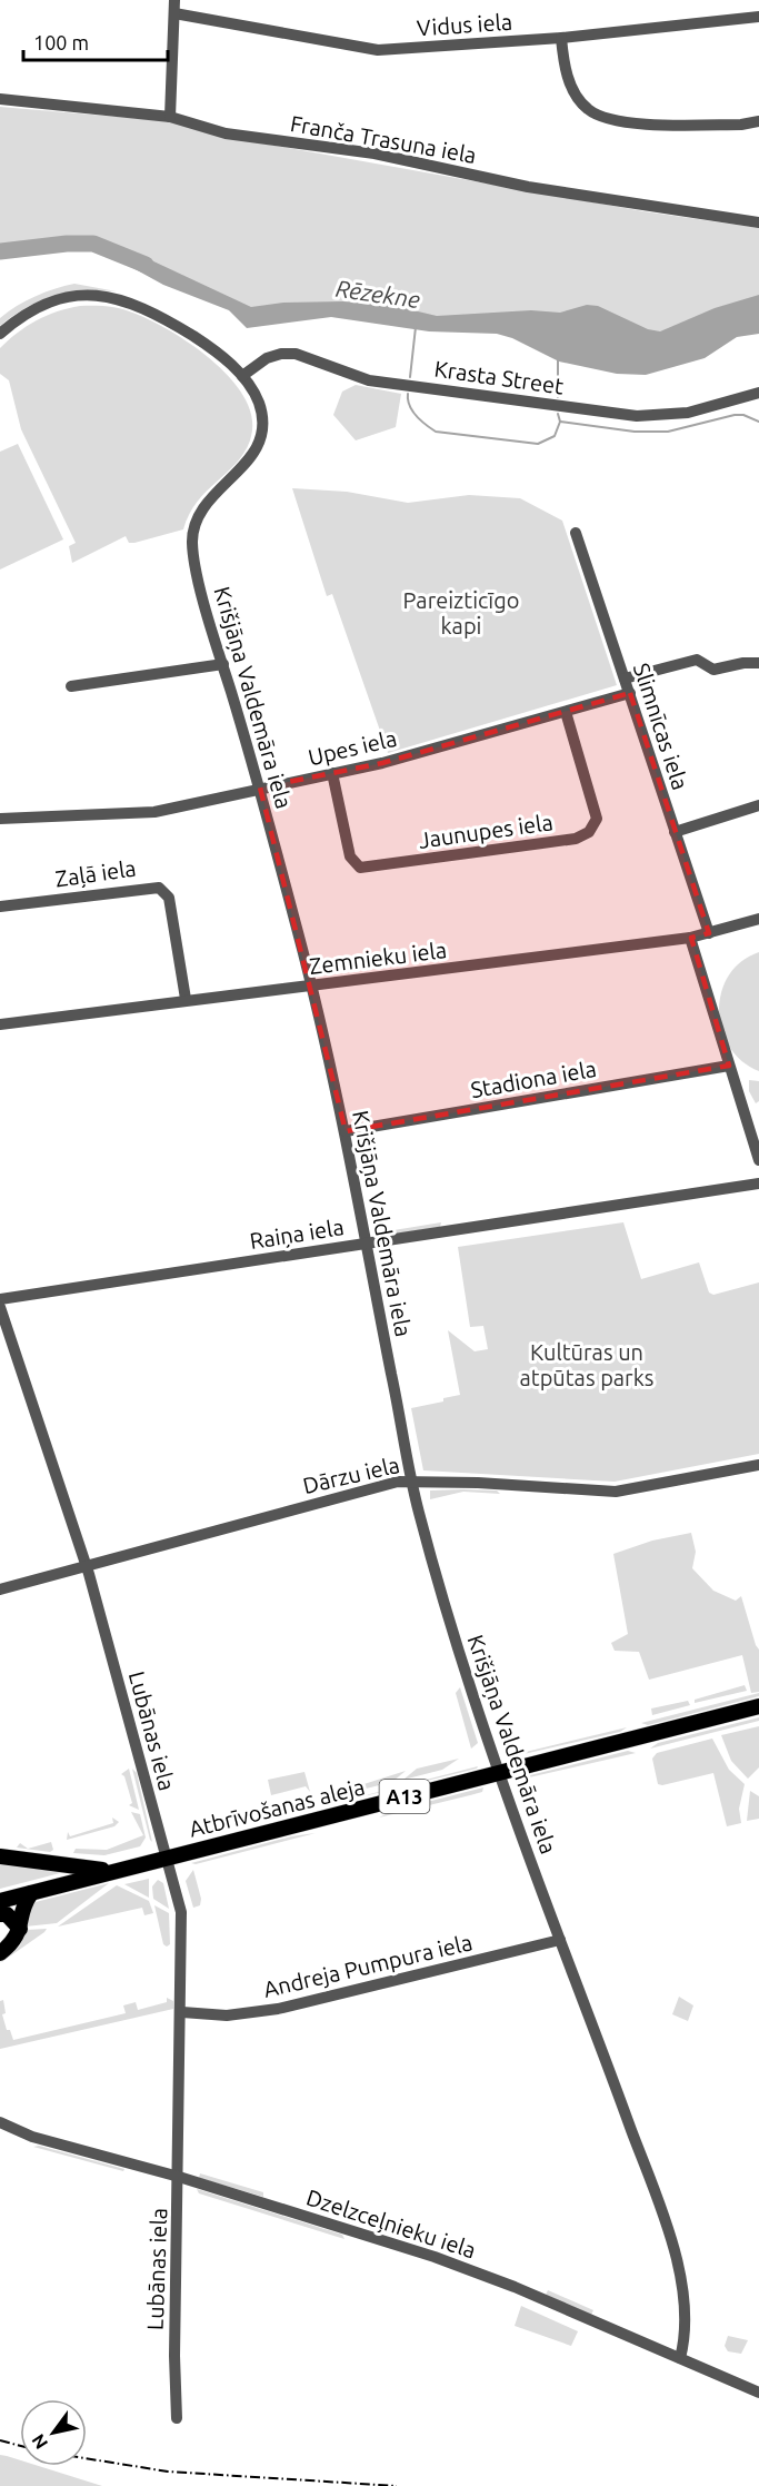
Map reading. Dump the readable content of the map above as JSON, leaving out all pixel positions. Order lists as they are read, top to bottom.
{
  "streets": {
    "main road": ["A13", "Atbrīvošanas aleja"],
    "street": [
      "Vidus iela",
      "Franča Trasuna iela",
      "Krasta Street",
      "Krišjāņa Valdemāra iela",
      "Slimnīcas iela",
      "Upes iela",
      "Jaunupes iela",
      "Zaļā iela",
      "Zemnieku iela",
      "Stadiona iela",
      "Raiņa iela",
      "Dārzu iela",
      "Lubānas iela",
      "Andreja Pumpura iela",
      "Dzelzceļnieku iela"
    ]
  },
  "crossings": [
    ["Krasta Street", "Krišjāņa Valdemāra iela"],
    ["Krišjāņa Valdemāra iela", "Upes iela"],
    ["Krišjāņa Valdemāra iela", "Zemnieku iela"],
    ["Krišjāņa Valdemāra iela", "Stadiona iela"],
    ["Krišjāņa Valdemāra iela", "Raiņa iela"],
    ["Krišjāņa Valdemāra iela", "Dārzu iela"],
    ["Krišjāņa Valdemāra iela", "Atbrīvošanas aleja"],
    ["Krišjāņa Valdemāra iela", "Andreja Pumpura iela"],
    ["Krišjāņa Valdemāra iela", "Dzelzceļnieku iela"],
    ["Slimnīcas iela", "Upes iela"],
    ["Slimnīcas iela", "Zemnieku iela"],
    ["Upes iela", "Jaunupes iela"],
    ["Zaļā iela", "Zemnieku iela"],
    ["Dārzu iela", "Lubānas iela"],
    ["Lubānas iela", "Atbrīvošanas aleja"],
    ["Lubānas iela", "Andreja Pumpura iela"],
    ["Lubānas iela", "Dzelzceļnieku iela"]
  ],
  "water": ["Rēzekne"],
  "parks": ["Pareizticīgo kapi", "Kultūras un atpūtas parks"],
  "scale_bar": "100 m",
  "north": "bottom left"
}
